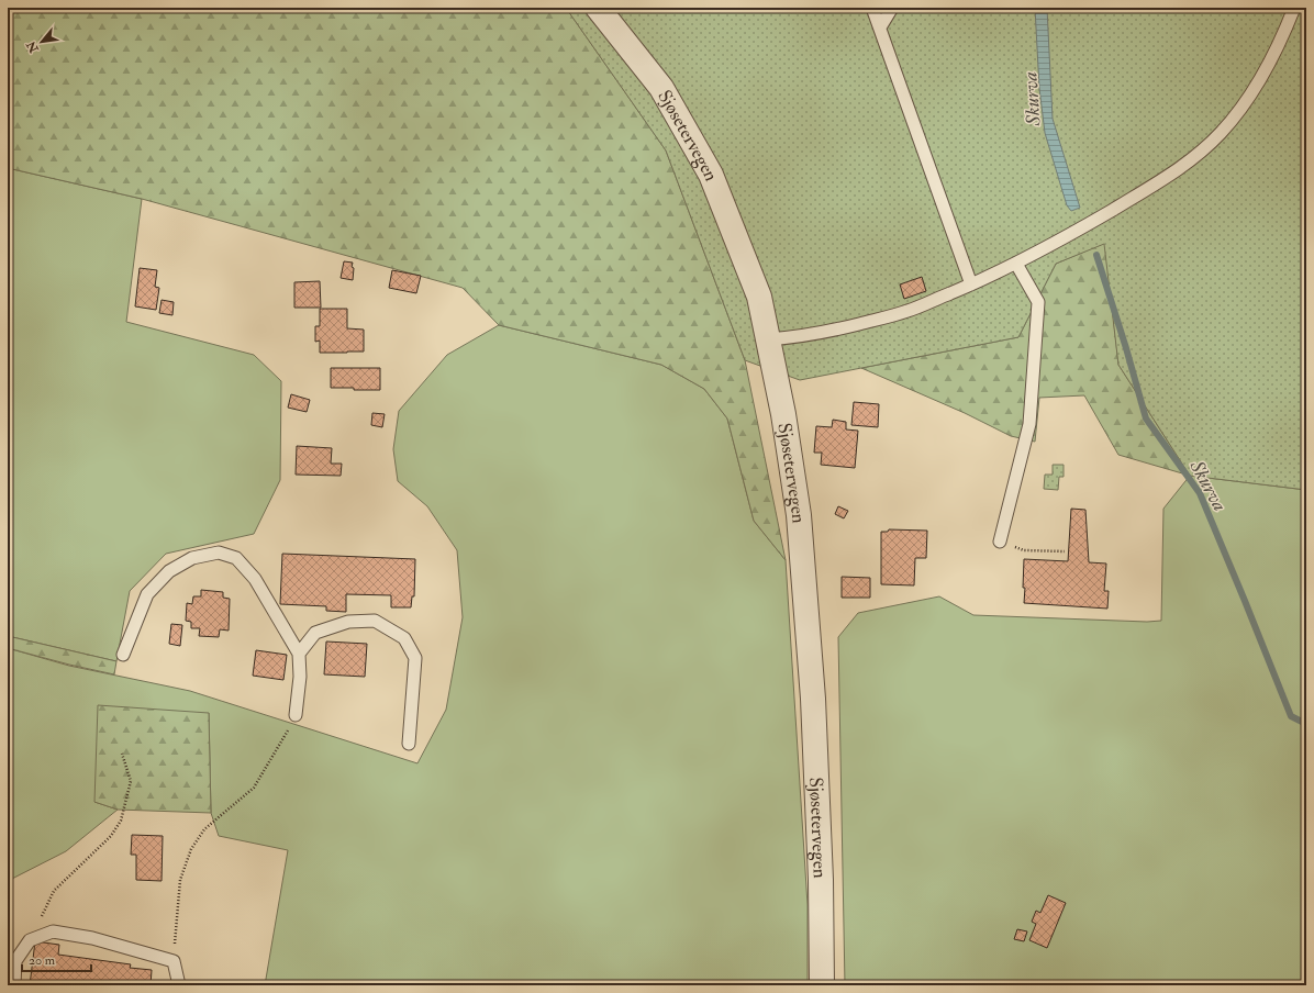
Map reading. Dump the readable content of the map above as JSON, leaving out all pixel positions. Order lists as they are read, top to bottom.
{
  "streets": {
    "street": ["Sjøsetervegen"]
  },
  "water": ["Skurva"],
  "scale_bar": "20 m",
  "north": "bottom left"
}
